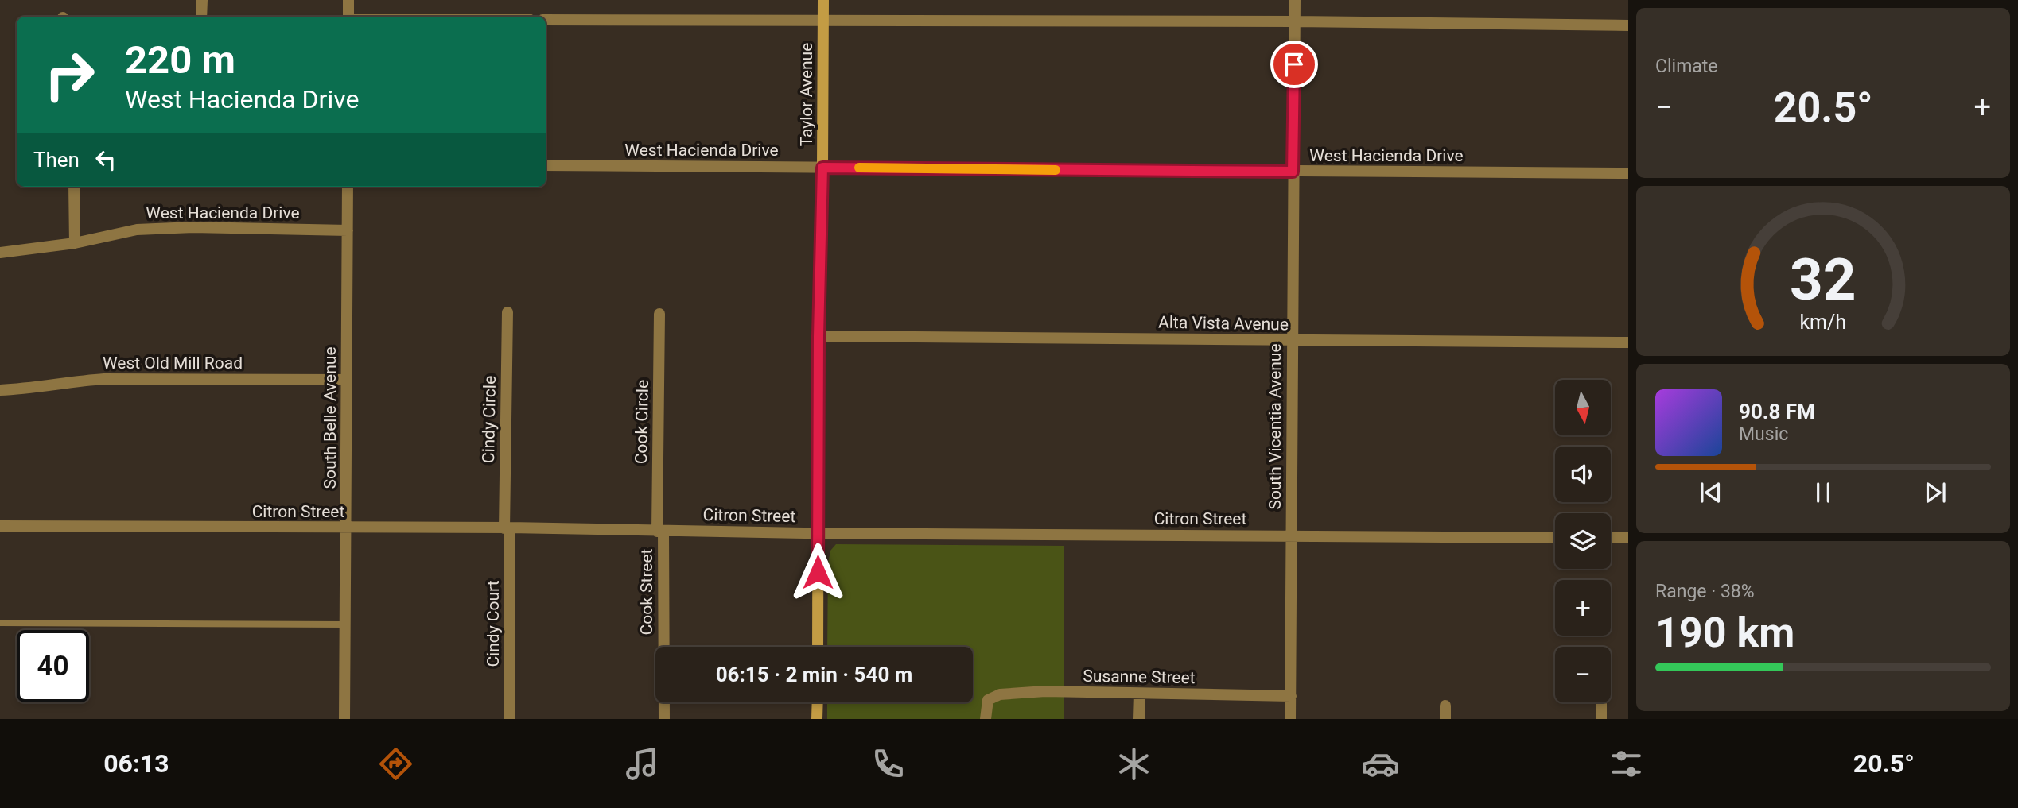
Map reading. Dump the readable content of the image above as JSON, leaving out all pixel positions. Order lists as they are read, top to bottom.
{
  "streets": {
    "street": [
      "Taylor Avenue",
      "West Hacienda Drive",
      "Alta Vista Avenue",
      "West Old Mill Road",
      "South Belle Avenue",
      "Cindy Circle",
      "Cook Circle",
      "South Vicentia Avenue",
      "Citron Street",
      "Cook Street",
      "Cindy Court",
      "Susanne Street"
    ]
  },
  "crossings": [
    ["Taylor Avenue", "West Hacienda Drive"],
    ["Taylor Avenue", "Alta Vista Avenue"],
    ["Taylor Avenue", "Citron Street"],
    ["West Hacienda Drive", "South Belle Avenue"],
    ["West Hacienda Drive", "South Vicentia Avenue"],
    ["Alta Vista Avenue", "South Vicentia Avenue"],
    ["West Old Mill Road", "South Belle Avenue"],
    ["South Belle Avenue", "Citron Street"],
    ["Cindy Circle", "Citron Street"],
    ["Cindy Circle", "Cindy Court"],
    ["Cook Circle", "Citron Street"],
    ["Cook Circle", "Cook Street"],
    ["South Vicentia Avenue", "Citron Street"],
    ["South Vicentia Avenue", "Susanne Street"],
    ["Citron Street", "Cook Street"],
    ["Citron Street", "Cindy Court"]
  ],
  "north": "bottom",
  "page": {
    "tile": [
      "Climate",
      ["Range · 38%", "190 km"]
    ],
    "turn": ["220 m", "West Hacienda Drive"],
    "heat": ["−", "20.5°", "+"],
    "then": "Then",
    "map_buttons": ["+", "−"],
    "song": ["90.8 FM", "Music"],
    "limit": "40",
    "trip": "06:15 · 2 min · 540 m",
    "tabs": ["06:13", "20.5°"],
    "gauge": ["32", "km/h"]
  }
}
